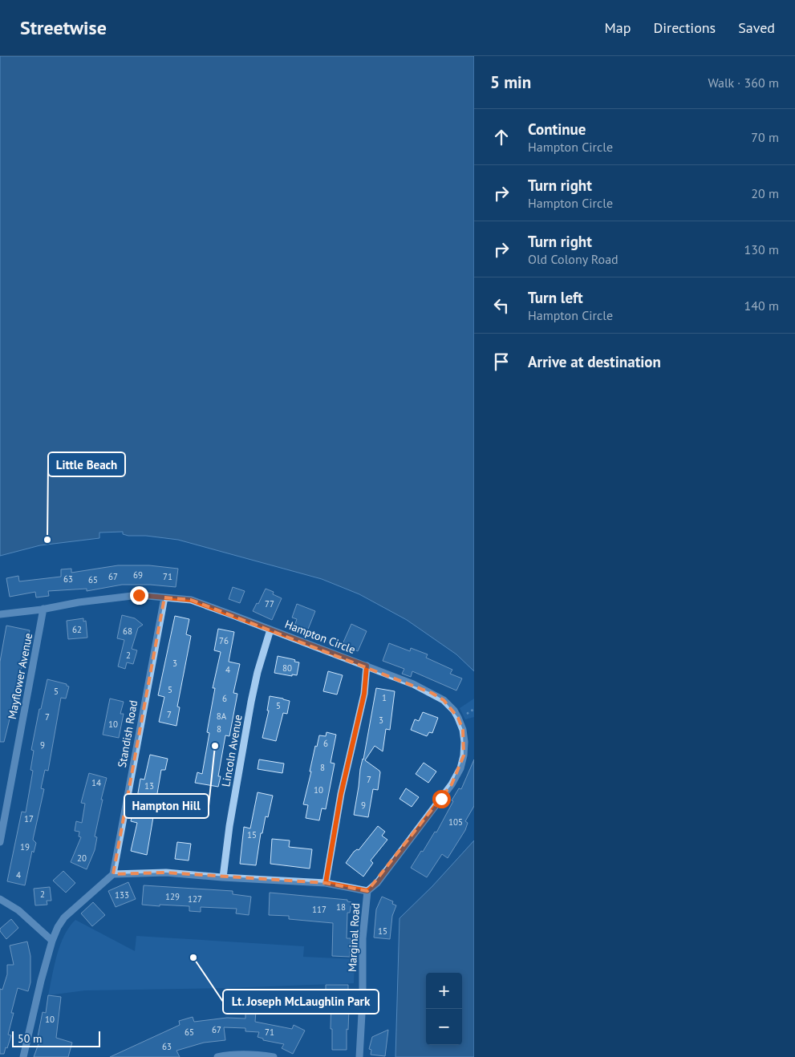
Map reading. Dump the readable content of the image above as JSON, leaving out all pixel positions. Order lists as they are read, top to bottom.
{
  "streets": {
    "street": [
      "Hampton Circle",
      "Mayflower Avenue",
      "Standish Road",
      "Lincoln Avenue",
      "Marginal Road"
    ]
  },
  "crossings": [
    ["Hampton Circle", "Mayflower Avenue"],
    ["Hampton Circle", "Standish Road"],
    ["Hampton Circle", "Lincoln Avenue"],
    ["Hampton Circle", "Marginal Road"]
  ],
  "places": ["Little Beach", "Hampton Hill", "Lt. Joseph McLaughlin Park"],
  "house_numbers": [
    "69",
    "67",
    "71",
    "63",
    "65",
    "77",
    "62",
    "68",
    "76",
    "2",
    "3",
    "80",
    "4",
    "5",
    "5",
    "1",
    "6",
    "5",
    "7",
    "8A",
    "7",
    "3",
    "10",
    "8",
    "6",
    "9",
    "8",
    "7",
    "14",
    "13",
    "10",
    "9",
    "17",
    "105",
    "15",
    "19",
    "20",
    "4",
    "2",
    "133",
    "129",
    "127",
    "18",
    "117",
    "15",
    "10",
    "67",
    "65",
    "71",
    "63"
  ],
  "scale_bar": "50 m",
  "page": {
    "header": "Streetwise",
    "nav": ["Map", "Directions", "Saved"],
    "heading": ["5 min", "Walk · 360 m"],
    "list": [
      ["Continue", "Hampton Circle", "70 m"],
      ["Turn right", "Hampton Circle", "20 m"],
      ["Turn right", "Old Colony Road", "130 m"],
      ["Turn left", "Hampton Circle", "140 m"],
      "Arrive at destination"
    ],
    "map_buttons": ["+", "−"],
    "scale": "50 m"
  }
}
